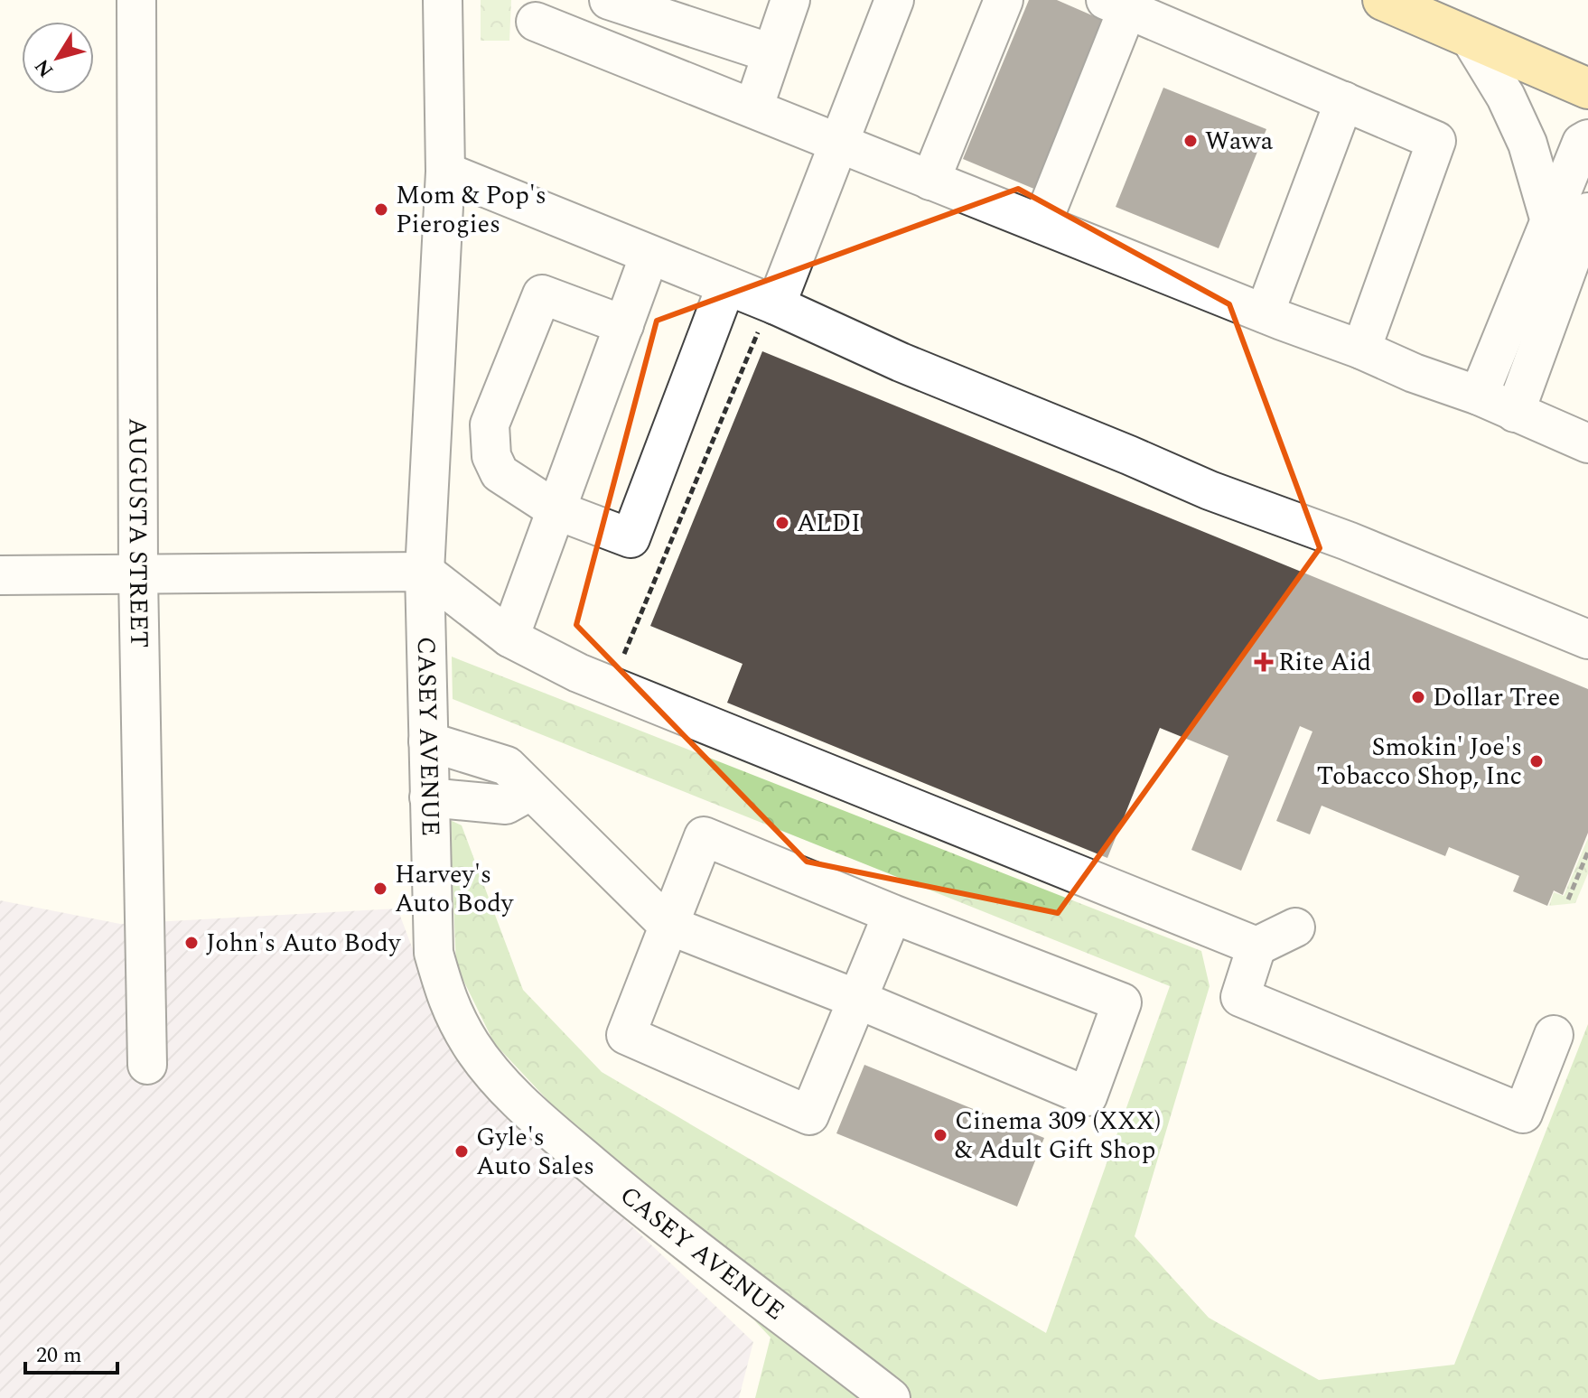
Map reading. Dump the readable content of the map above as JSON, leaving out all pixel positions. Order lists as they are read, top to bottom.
{
  "streets": {
    "street": ["AUGUSTA STREET", "CASEY AVENUE"]
  },
  "places": {
    "other": [
      "Wawa",
      "Mom & Pop's Pierogies",
      "ALDI",
      "Dollar Tree",
      "Smokin' Joe's Tobacco Shop, Inc",
      "Harvey's Auto Body",
      "John's Auto Body",
      "Cinema 309 (XXX) & Adult Gift Shop",
      "Gyle's Auto Sales"
    ],
    "health": ["Rite Aid"]
  },
  "scale_bar": "20 m",
  "north": "bottom left"
}
